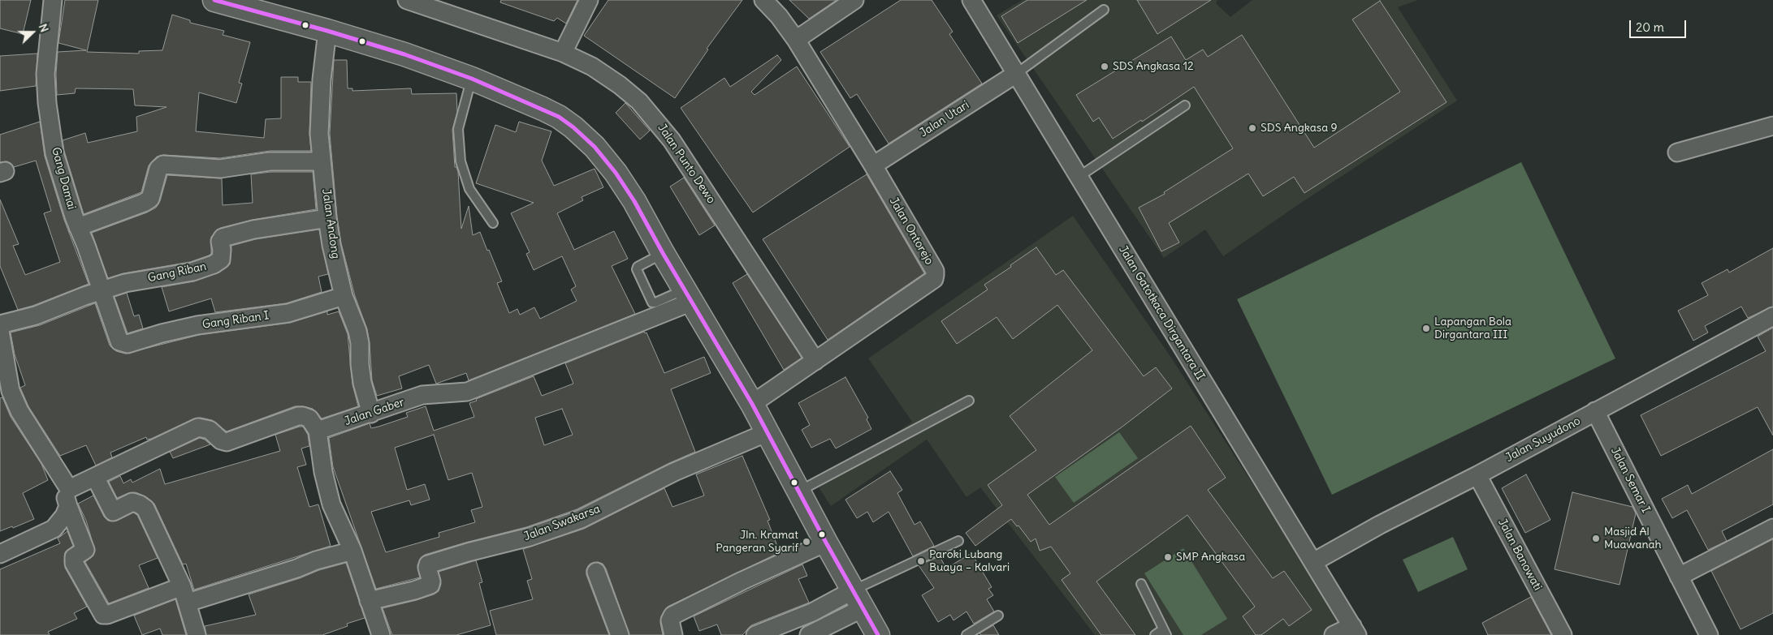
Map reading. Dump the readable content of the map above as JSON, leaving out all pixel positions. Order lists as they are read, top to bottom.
{
  "streets": {
    "street": [
      "Jalan Utari",
      "Jalan Punto Dewo",
      "Gang Damai",
      "Jalan Andong",
      "Jalan Ontorejo",
      "Gang Riban",
      "Jalan Gatotkaca Dirgantara II",
      "Gang Riban I",
      "Jalan Gaber",
      "Jalan Suyudono",
      "Jalan Semar I",
      "Jalan Swakarsa",
      "Jalan Banowati"
    ]
  },
  "crossings": [
    ["Jalan Utari", "Jalan Ontorejo"],
    ["Jalan Utari", "Jalan Gatotkaca Dirgantara II"],
    ["Jalan Punto Dewo", "Jalan Ontorejo"],
    ["Gang Damai", "Gang Riban"],
    ["Gang Damai", "Gang Riban I"],
    ["Jalan Andong", "Gang Riban"],
    ["Jalan Andong", "Gang Riban I"],
    ["Jalan Andong", "Jalan Gaber"],
    ["Jalan Gatotkaca Dirgantara II", "Jalan Suyudono"],
    ["Jalan Suyudono", "Jalan Semar I"],
    ["Jalan Suyudono", "Jalan Banowati"]
  ],
  "places": [
    "SDS Angkasa 12",
    "SDS Angkasa 9",
    "Lapangan Bola Dirgantara III",
    "Masjid Al Muawanah",
    "Jln. Kramat Pangeran Syarif",
    "SMP Angkasa",
    "Paroki Lubang Buaya – Kalvari"
  ],
  "scale_bar": "20 m",
  "north": "right"
}
